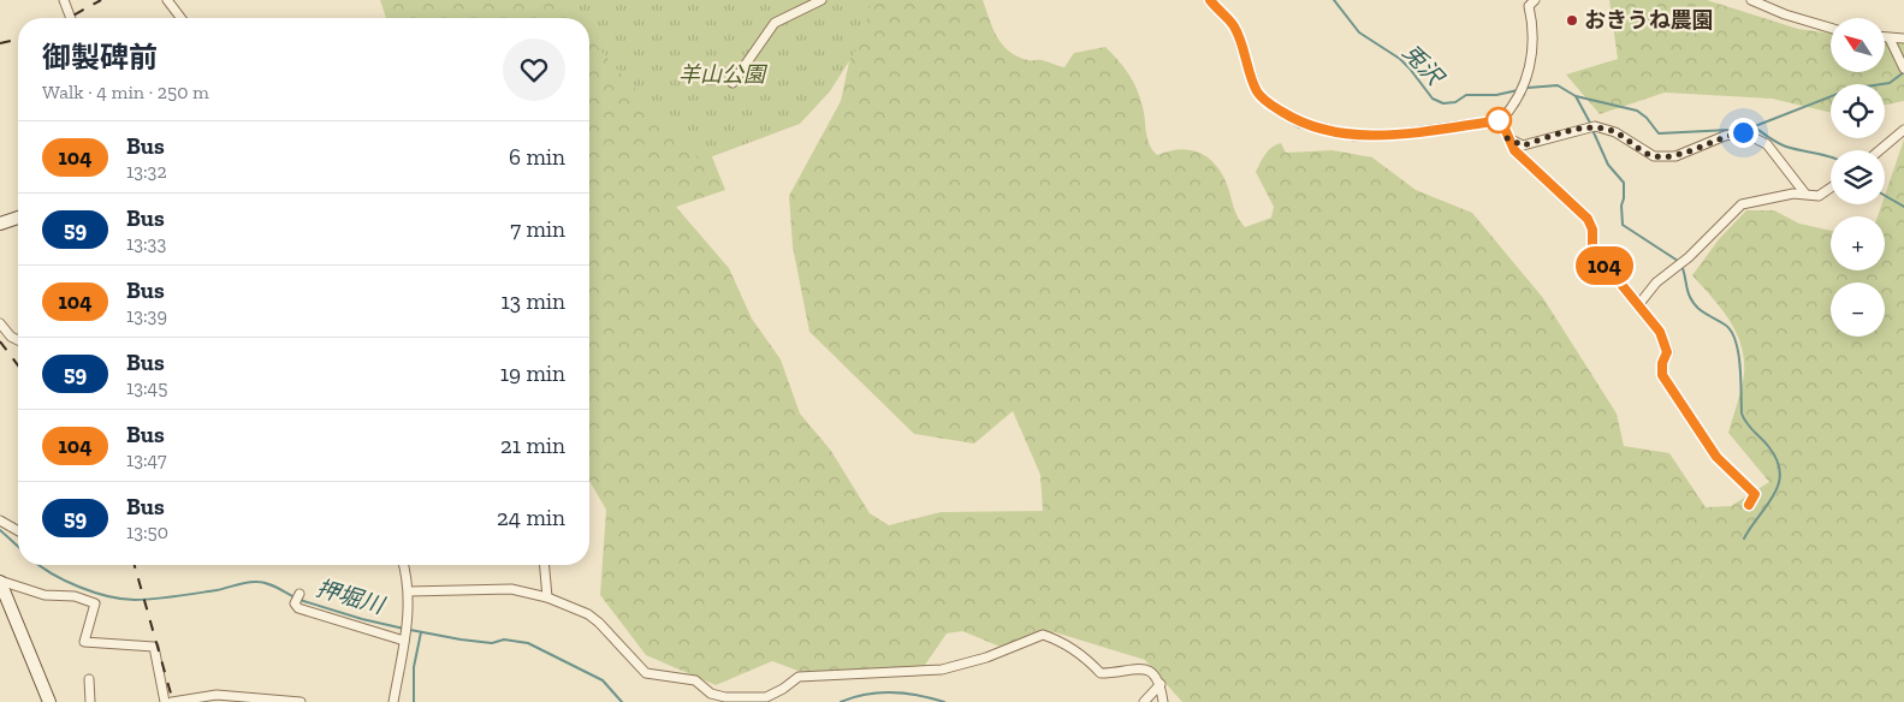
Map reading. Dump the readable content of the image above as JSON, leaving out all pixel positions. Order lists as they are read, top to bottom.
{
  "water": ["兎沢", "押堀川"],
  "parks": ["羊山公園"],
  "places": ["おきうね農園"],
  "lines": ["bus line 104"],
  "north": "top left",
  "page": {
    "on_map": "104",
    "map_buttons": ["+", "−"],
    "heading": ["御製碑前", "Walk · 4 min · 250 m"],
    "list": [
      {
        "mark": "104",
        "name": "Bus",
        "note": "13:32",
        "value": "6 min"
      },
      {
        "mark": "59",
        "name": "Bus",
        "note": "13:33",
        "value": "7 min"
      },
      {
        "mark": "104",
        "name": "Bus",
        "note": "13:39",
        "value": "13 min"
      },
      {
        "mark": "59",
        "name": "Bus",
        "note": "13:45",
        "value": "19 min"
      },
      {
        "mark": "104",
        "name": "Bus",
        "note": "13:47",
        "value": "21 min"
      },
      {
        "mark": "59",
        "name": "Bus",
        "note": "13:50",
        "value": "24 min"
      }
    ]
  }
}
